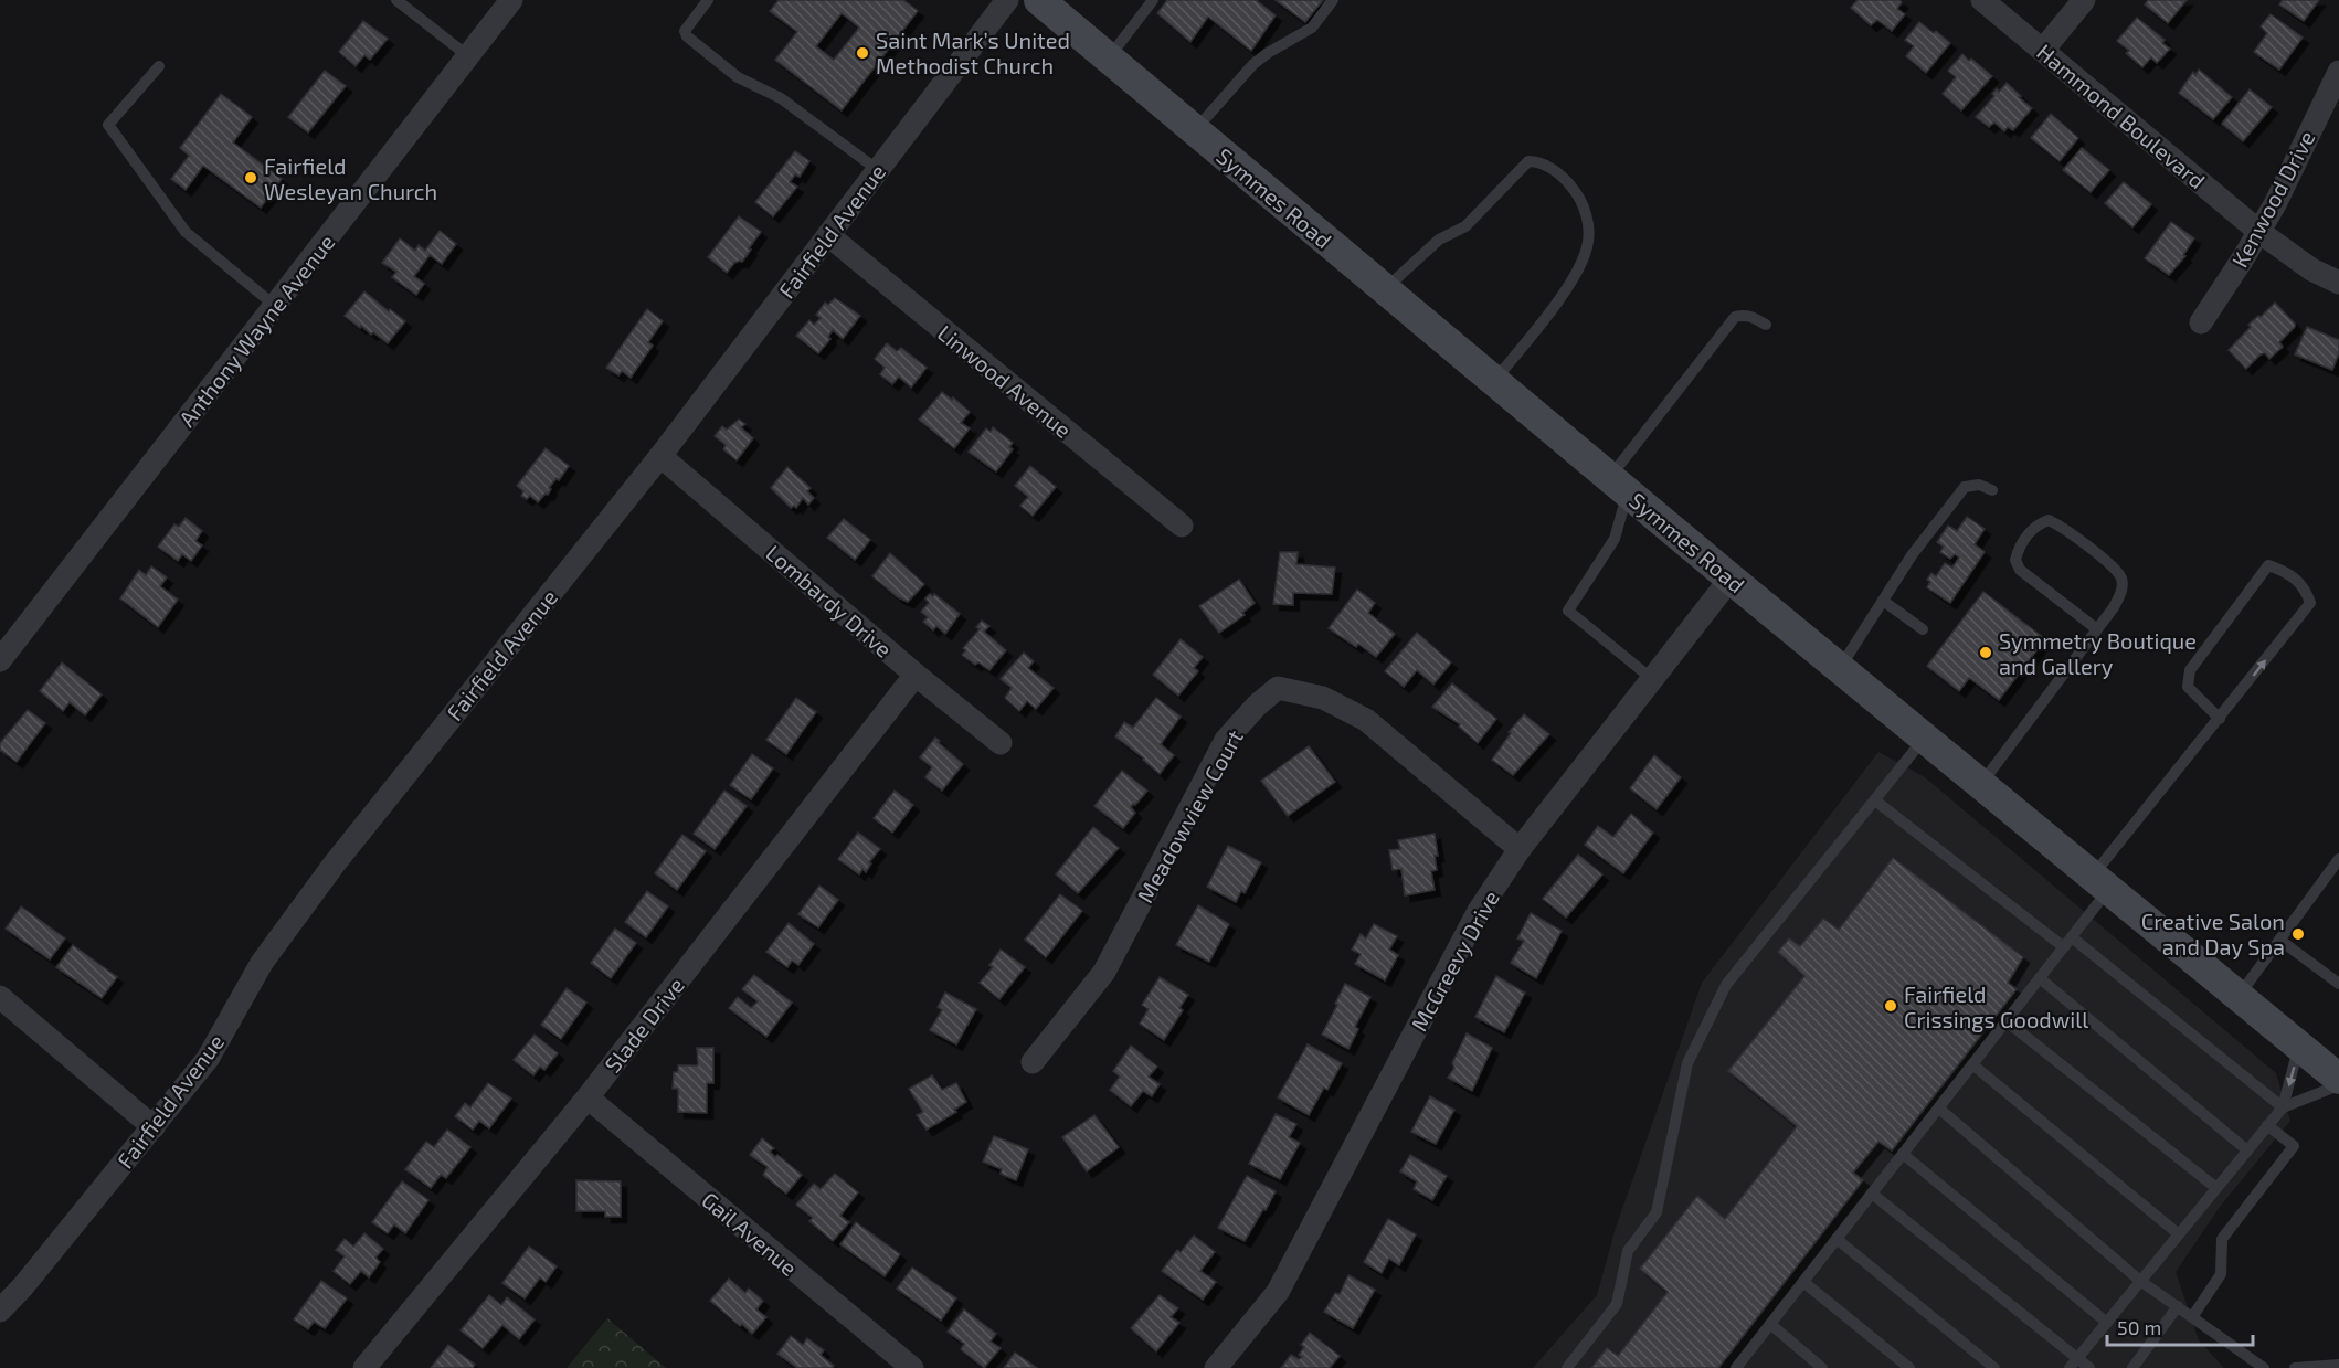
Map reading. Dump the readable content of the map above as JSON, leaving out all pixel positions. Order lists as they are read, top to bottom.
{
  "streets": {
    "main road": ["Symmes Road"],
    "street": [
      "Hammond Boulevard",
      "Kenwood Drive",
      "Fairfield Avenue",
      "Anthony Wayne Avenue",
      "Linwood Avenue",
      "Lombardy Drive",
      "Meadowview Court",
      "McGreevy Drive",
      "Slade Drive",
      "Gail Avenue"
    ]
  },
  "crossings": [
    ["Hammond Boulevard", "Kenwood Drive"],
    ["Symmes Road", "McGreevy Drive"],
    ["Fairfield Avenue", "Linwood Avenue"],
    ["Fairfield Avenue", "Lombardy Drive"],
    ["Lombardy Drive", "Slade Drive"],
    ["Meadowview Court", "McGreevy Drive"],
    ["Slade Drive", "Gail Avenue"]
  ],
  "places": [
    "Saint Mark’s United Methodist Church",
    "Fairfield Wesleyan Church",
    "Symmetry Boutique and Gallery",
    "Creative Salon and Day Spa",
    "Fairfield Crissings Goodwill"
  ],
  "scale_bar": "50 m"
}
